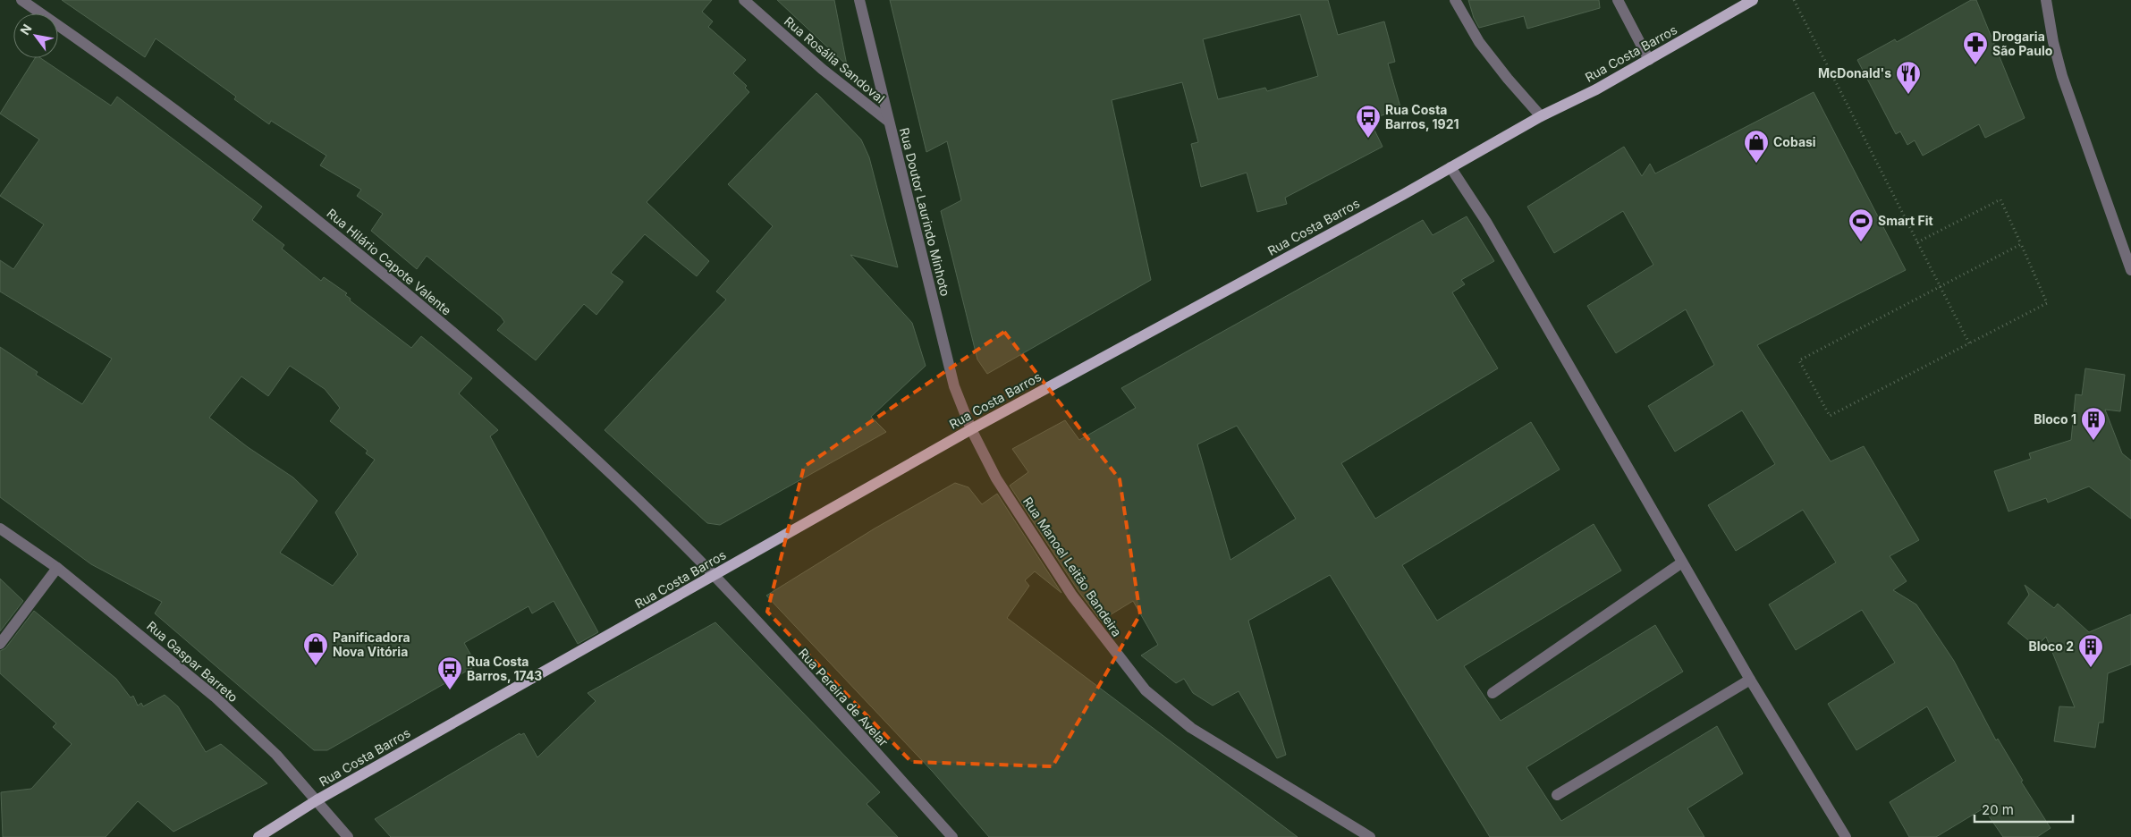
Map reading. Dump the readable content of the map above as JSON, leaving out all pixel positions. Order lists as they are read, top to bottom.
{
  "streets": {
    "main road": ["Rua Costa Barros"],
    "street": [
      "Rua Rosália Sandoval",
      "Rua Doutor Laurindo Minhoto",
      "Rua Hilário Capote Valente",
      "Rua Manoel Leitão Bandeira",
      "Rua Gaspar Barreto",
      "Rua Pereira de Avelar"
    ]
  },
  "crossings": [
    ["Rua Costa Barros", "Rua Doutor Laurindo Minhoto"],
    ["Rua Costa Barros", "Rua Hilário Capote Valente"],
    ["Rua Costa Barros", "Rua Manoel Leitão Bandeira"],
    ["Rua Costa Barros", "Rua Gaspar Barreto"],
    ["Rua Costa Barros", "Rua Pereira de Avelar"],
    ["Rua Rosália Sandoval", "Rua Doutor Laurindo Minhoto"],
    ["Rua Doutor Laurindo Minhoto", "Rua Manoel Leitão Bandeira"],
    ["Rua Hilário Capote Valente", "Rua Pereira de Avelar"]
  ],
  "places": {
    "pharmacy": ["Drogaria São Paulo"],
    "restaurant": ["McDonald's"],
    "bus stop": ["Rua Costa Barros, 1921", "Rua Costa Barros, 1743"],
    "shop": ["Cobasi", "Panificadora Nova Vitória"],
    "sports": ["Smart Fit"],
    "building": ["Bloco 1", "Bloco 2"]
  },
  "scale_bar": "20 m",
  "north": "top left"
}
